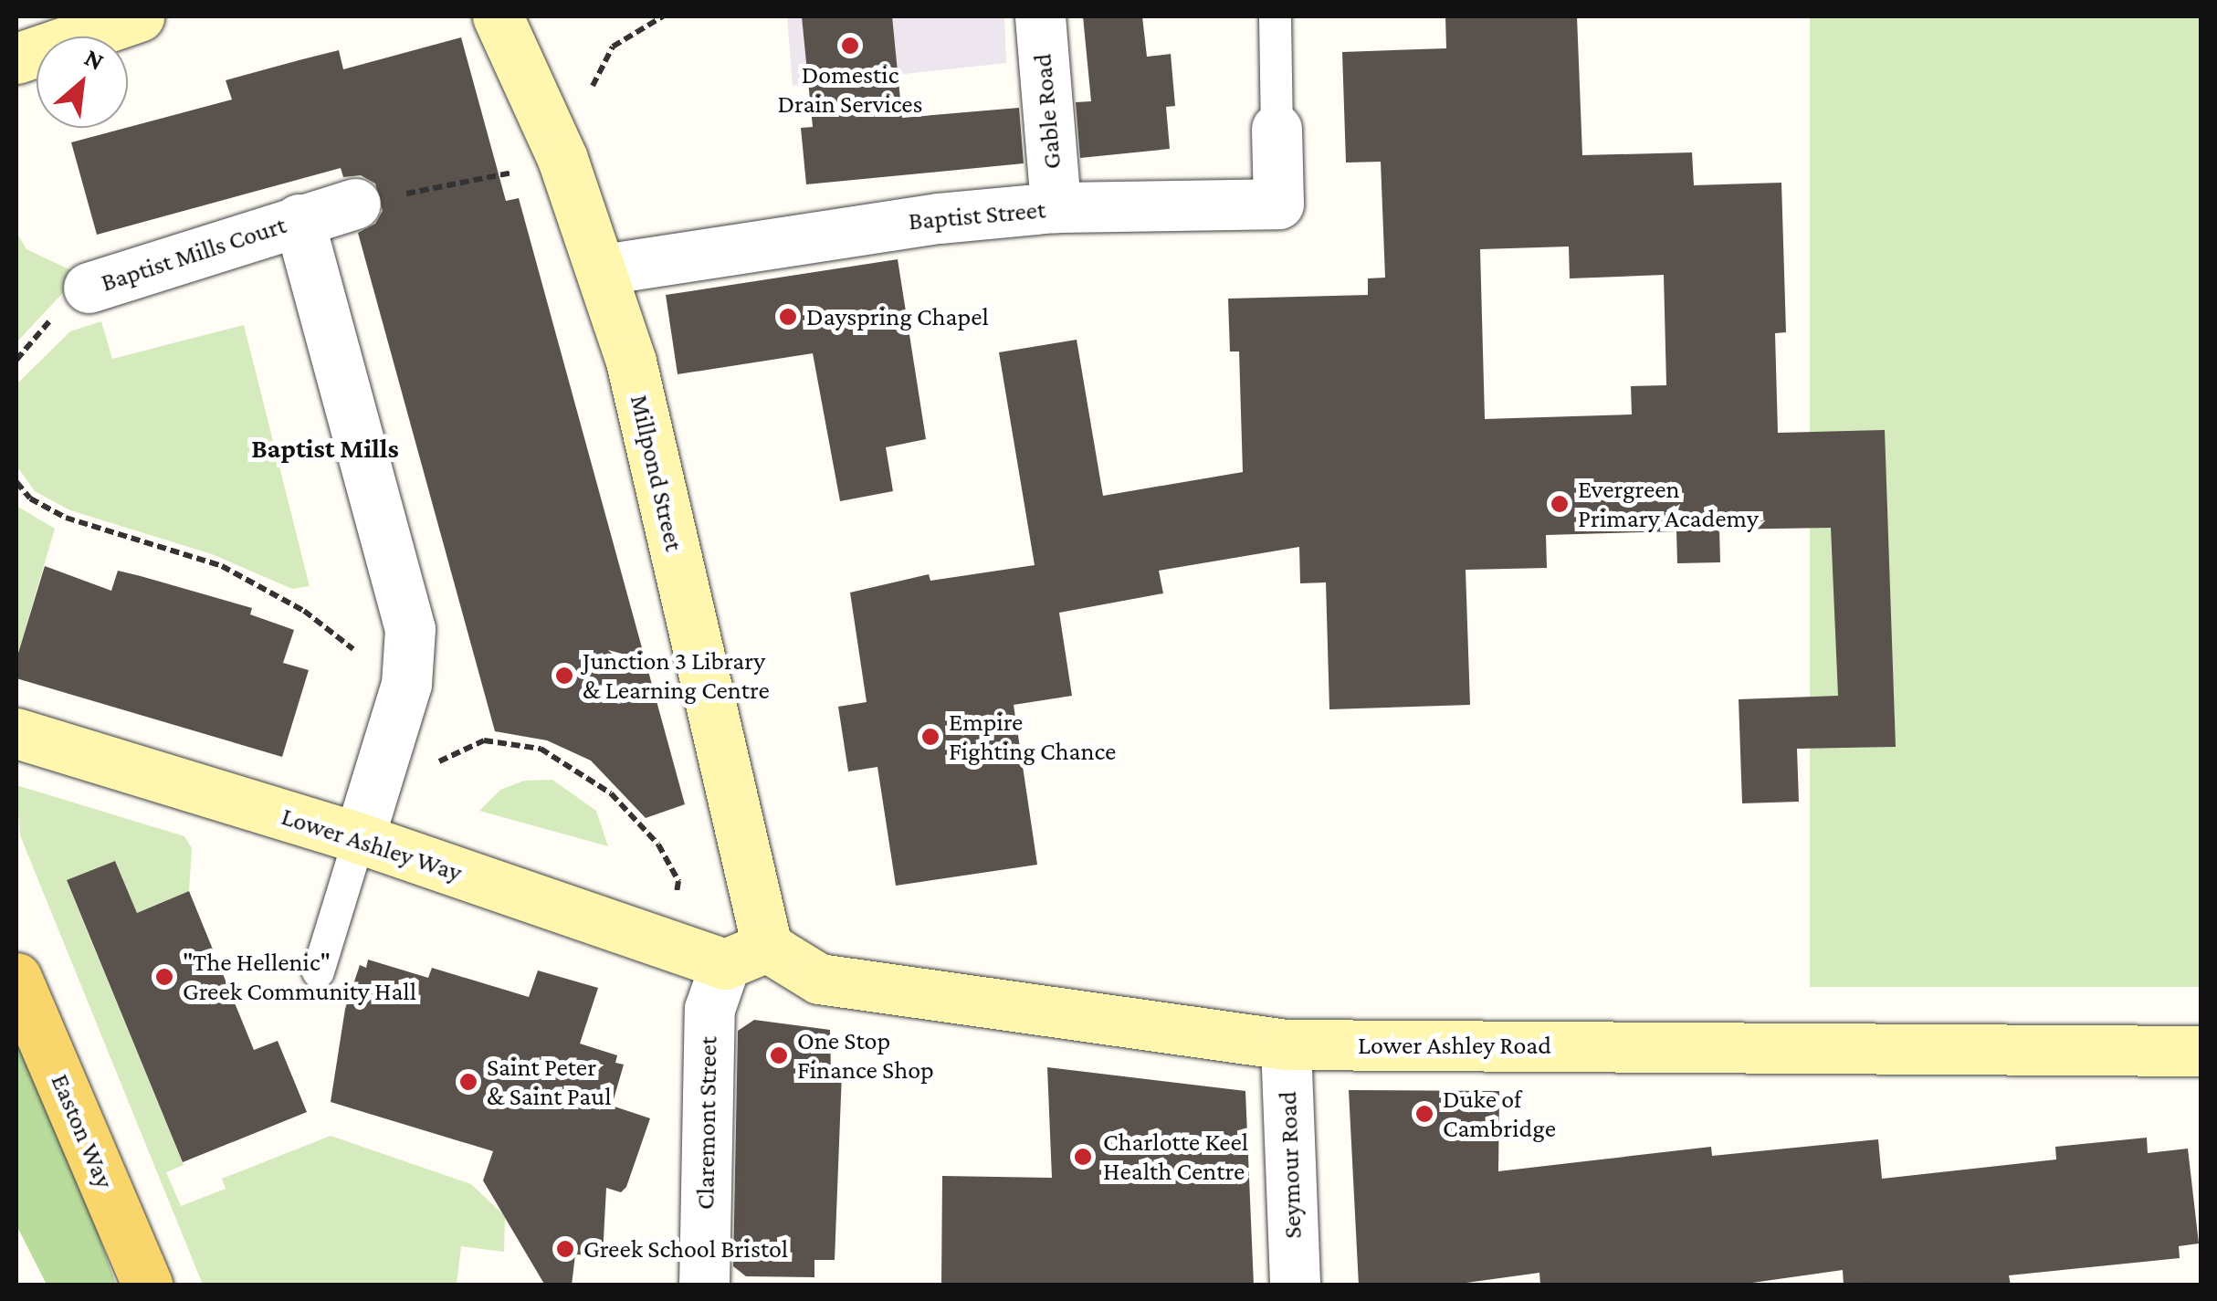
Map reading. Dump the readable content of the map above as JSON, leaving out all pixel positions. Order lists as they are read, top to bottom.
{
  "streets": {
    "main road": [
      "Millpond Street",
      "Lower Ashley Way",
      "Lower Ashley Road",
      "Easton Way"
    ],
    "street": [
      "Gable Road",
      "Baptist Street",
      "Baptist Mills Court",
      "Claremont Street",
      "Seymour Road"
    ]
  },
  "crossings": [
    ["Gable Road", "Baptist Street"],
    ["Baptist Street", "Millpond Street"],
    ["Baptist Mills Court", "Lower Ashley Way"],
    ["Millpond Street", "Lower Ashley Way"],
    ["Millpond Street", "Lower Ashley Road"],
    ["Millpond Street", "Claremont Street"],
    ["Lower Ashley Way", "Lower Ashley Road"],
    ["Lower Ashley Way", "Claremont Street"],
    ["Lower Ashley Road", "Claremont Street"],
    ["Lower Ashley Road", "Seymour Road"]
  ],
  "districts": ["Baptist Mills"],
  "places": [
    "Domestic Drain Services",
    "Dayspring Chapel",
    "Evergreen Primary Academy",
    "Junction 3 Library & Learning Centre",
    "Empire Fighting Chance",
    "\"The Hellenic\" Greek Community Hall",
    "One Stop Finance Shop",
    "Saint Peter & Saint Paul",
    "Duke of Cambridge",
    "Charlotte Keel Health Centre",
    "Greek School Bristol"
  ],
  "north": "top right"
}
